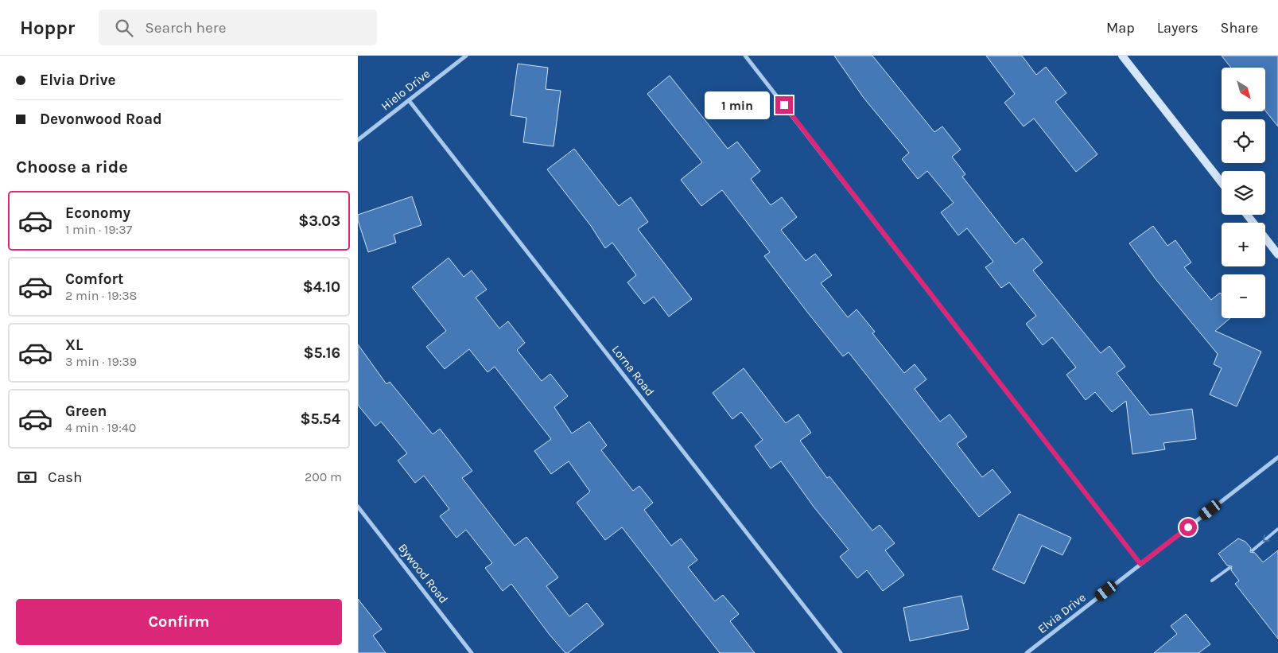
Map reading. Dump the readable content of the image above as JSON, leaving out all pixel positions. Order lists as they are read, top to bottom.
{
  "streets": {
    "street": [
      "Hielo Drive",
      "Lorna Road",
      "Bywood Road",
      "Elvia Drive"
    ]
  },
  "crossings": [
    ["Hielo Drive", "Lorna Road"]
  ],
  "north": "bottom right",
  "page": {
    "header": "Hoppr",
    "search": "Search here",
    "nav": ["Map", "Layers", "Share"],
    "banner": ["Elvia Drive", "Devonwood Road"],
    "map_buttons": ["+", "−"],
    "bubble": "1 min",
    "heading": "Choose a ride",
    "list": [
      {
        "name": "Economy",
        "note": "1 min · 19:37",
        "value": "$3.03"
      },
      {
        "name": "Comfort",
        "note": "2 min · 19:38",
        "value": "$4.10"
      },
      {
        "name": "XL",
        "note": "3 min · 19:39",
        "value": "$5.16"
      },
      {
        "name": "Green",
        "note": "4 min · 19:40",
        "value": "$5.54"
      }
    ],
    "pay": ["Cash", "200 m"],
    "buttons": "Confirm"
  }
}
